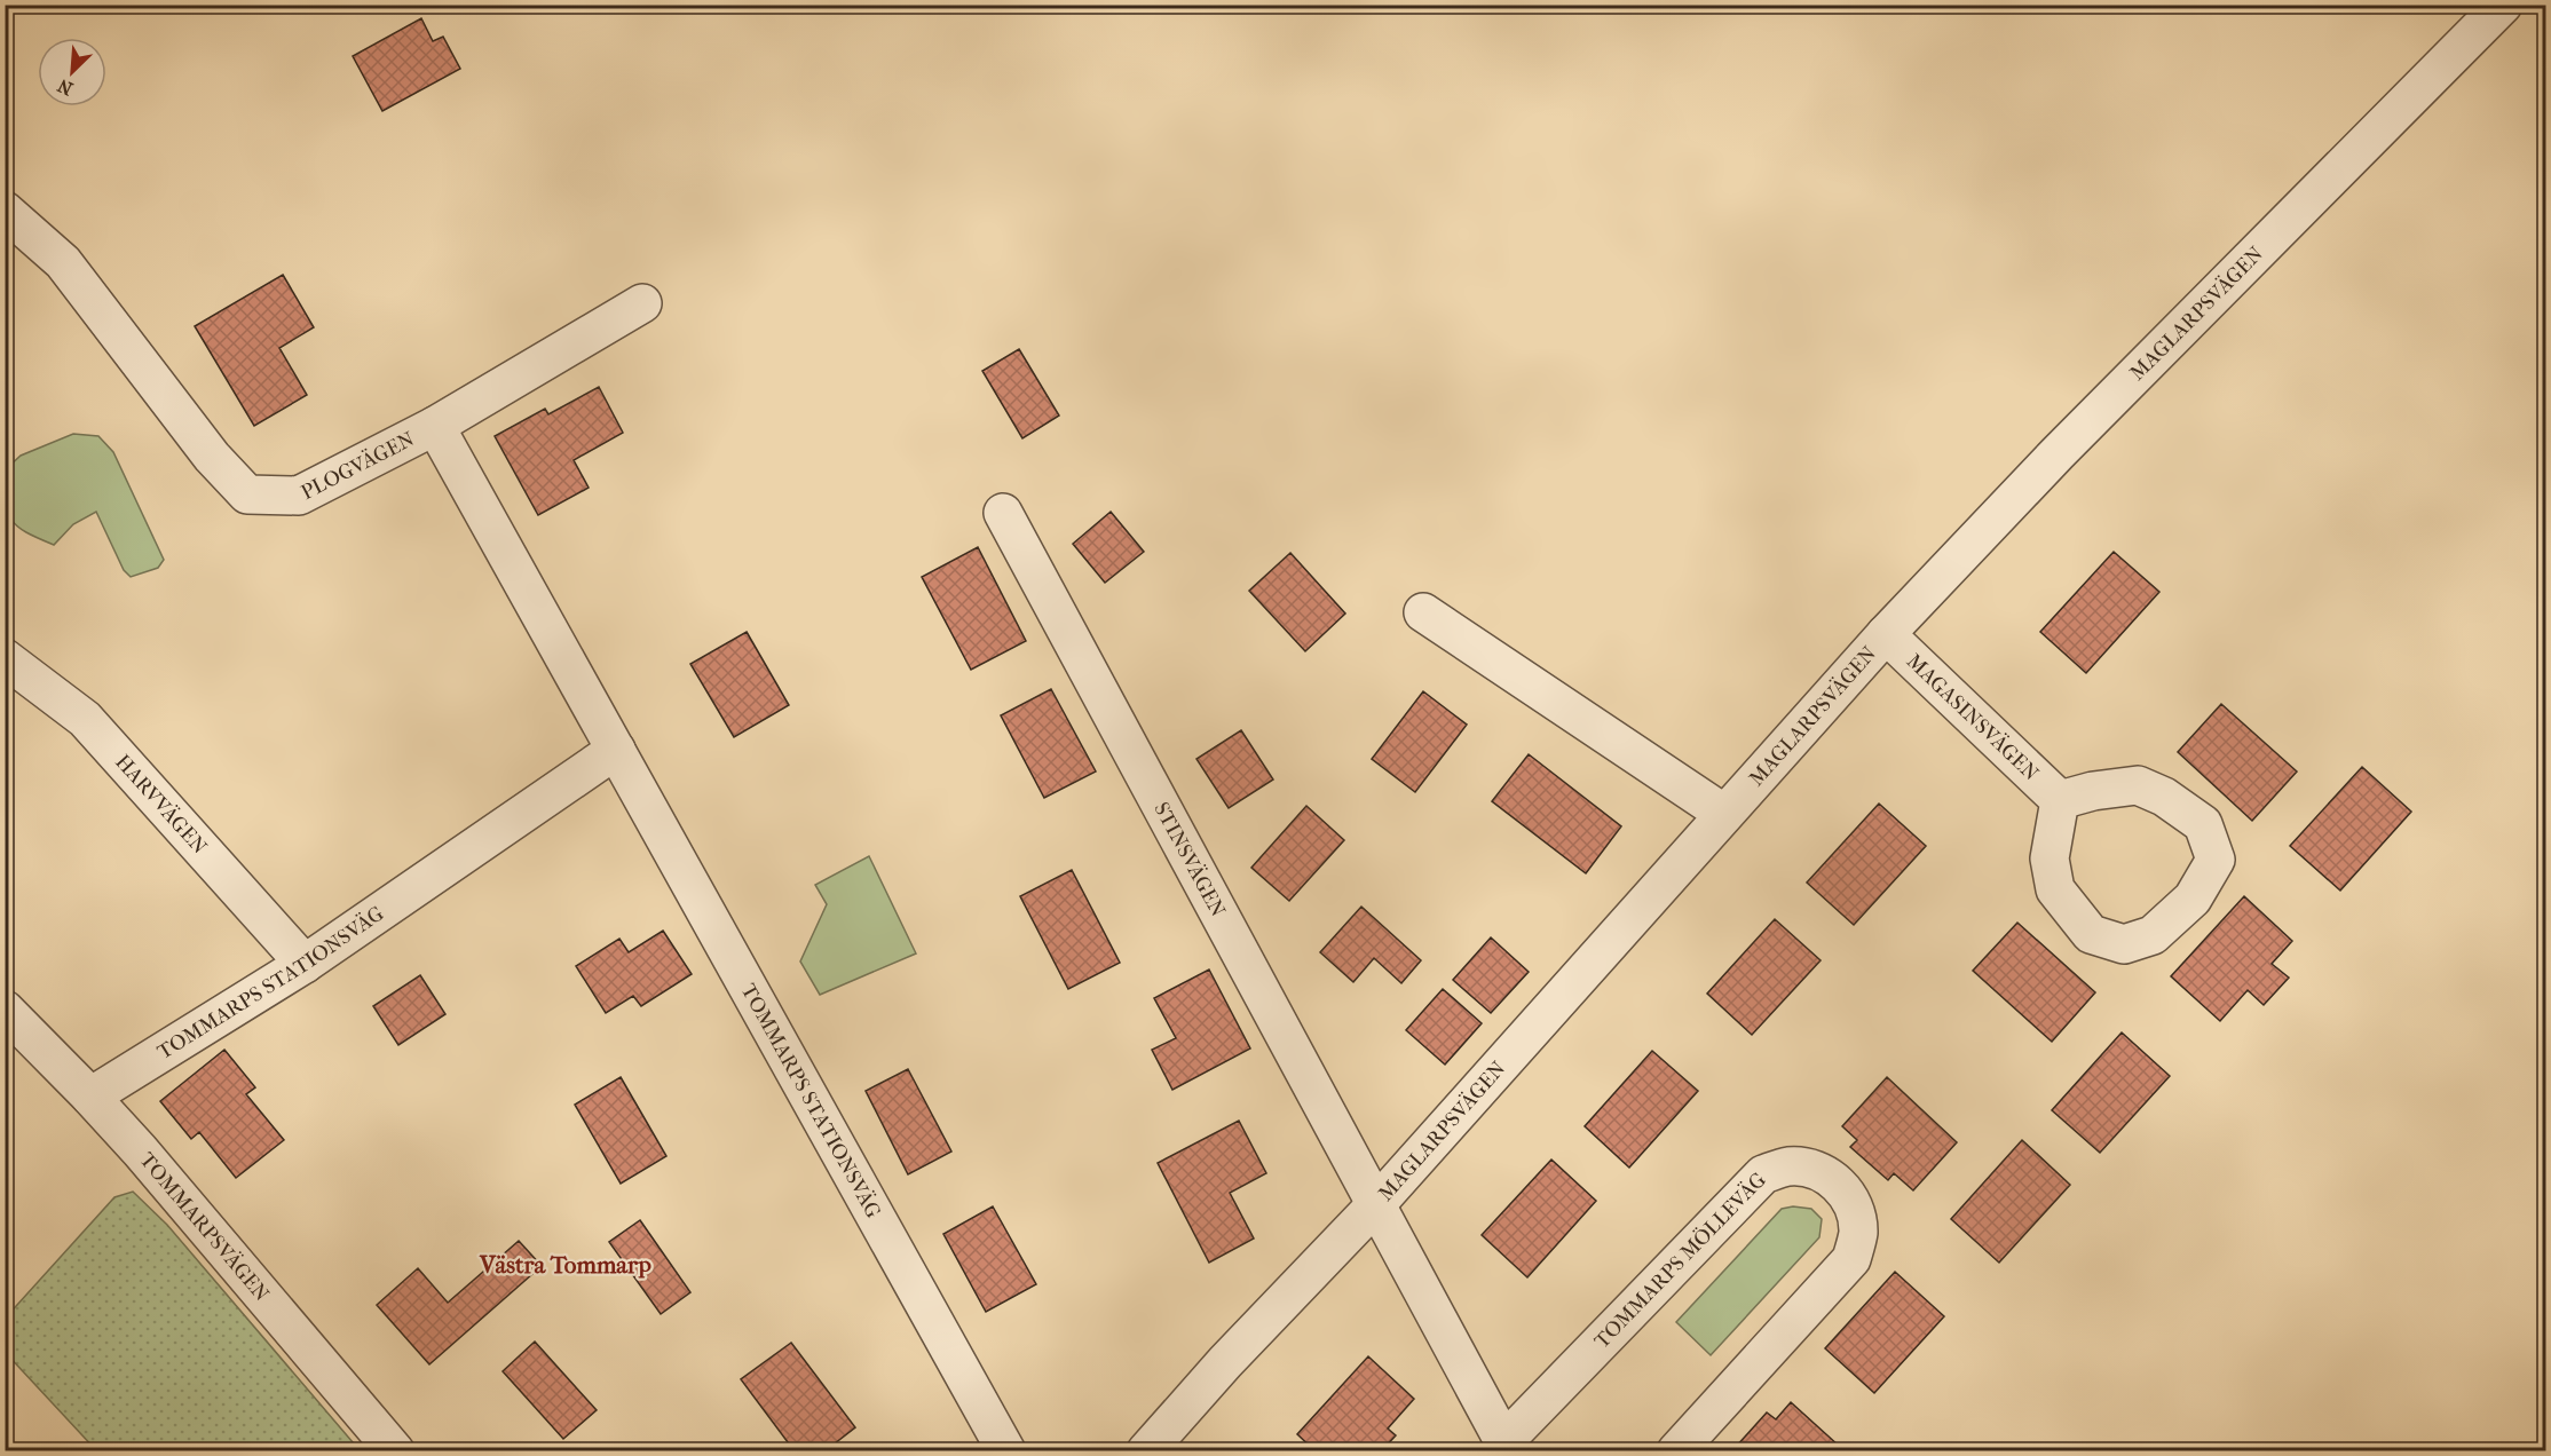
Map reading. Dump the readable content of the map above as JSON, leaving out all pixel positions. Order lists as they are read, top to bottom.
{
  "streets": {
    "street": [
      "MAGLARPSVÄGEN",
      "PLOGVÄGEN",
      "MAGASINSVÄGEN",
      "HARVVÄGEN",
      "STINSVÄGEN",
      "TOMMARPS STATIONSVÄG",
      "TOMMARPSVÄGEN",
      "TOMMARPS MÖLLEVÄG"
    ]
  },
  "crossings": [
    ["MAGLARPSVÄGEN", "MAGASINSVÄGEN"],
    ["MAGLARPSVÄGEN", "STINSVÄGEN"],
    ["MAGLARPSVÄGEN", "TOMMARPS MÖLLEVÄG"],
    ["PLOGVÄGEN", "TOMMARPS STATIONSVÄG"],
    ["HARVVÄGEN", "TOMMARPS STATIONSVÄG"],
    ["STINSVÄGEN", "TOMMARPS MÖLLEVÄG"],
    ["TOMMARPS STATIONSVÄG", "TOMMARPSVÄGEN"]
  ],
  "districts": ["Västra Tommarp"],
  "north": "bottom left"
}
